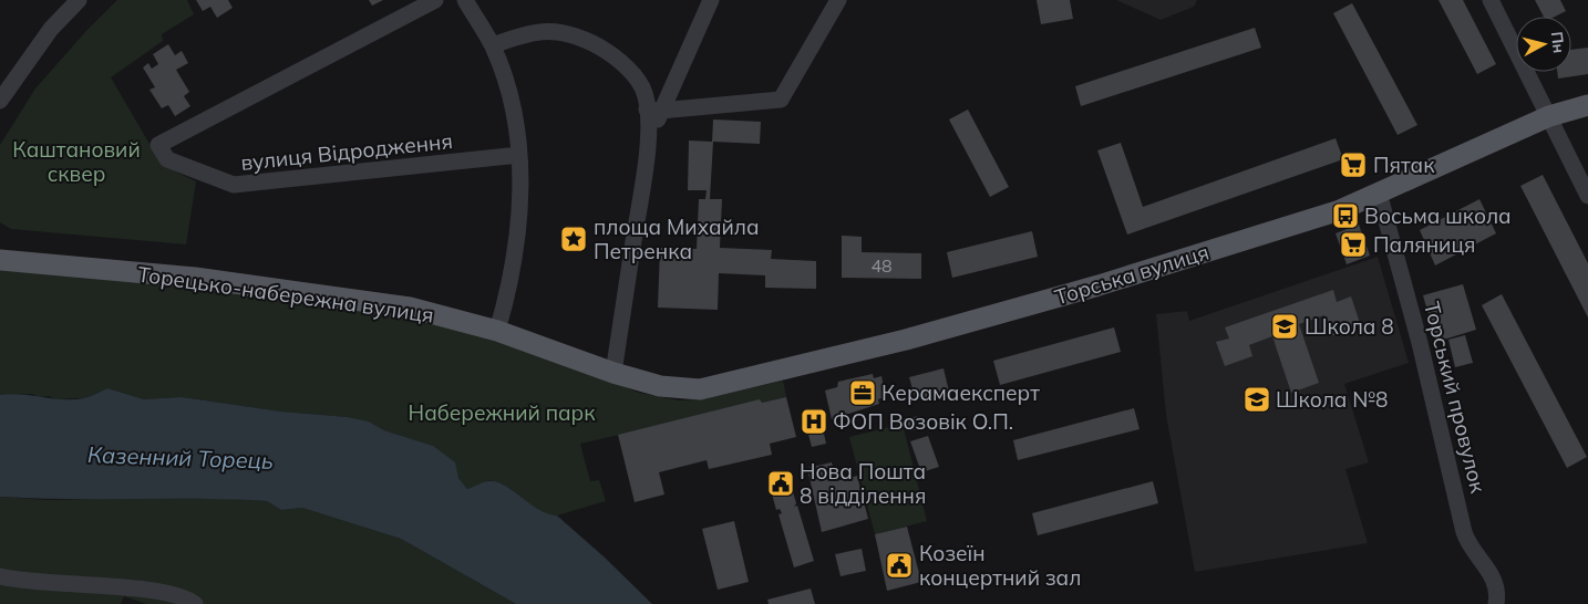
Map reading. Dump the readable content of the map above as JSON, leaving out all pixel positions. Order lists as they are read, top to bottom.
{
  "streets": {
    "main road": ["Торська вулиця", "Торецько-набережна вулиця"],
    "street": ["вулиця Відродження", "Торський провулок"]
  },
  "crossings": [
    ["Торська вулиця", "Торецько-набережна вулиця"],
    ["Торська вулиця", "Торський провулок"]
  ],
  "water": ["Казенний Торець"],
  "parks": ["Каштановий сквер", "Набережний парк"],
  "places": {
    "supermarket": ["Пятак", "Паляниця"],
    "bus stop": ["Восьма школа"],
    "place": ["площа Михайла Петренка"],
    "school or university": ["Школа 8", "Школа №8"],
    "office": ["Керамаексперт"],
    "hospital": ["ФОП Возовік О.П."],
    "public building": ["Нова Пошта 8 відділення", "Козеїн концертний зал"]
  },
  "house_numbers": ["48"],
  "north": "right"
}
